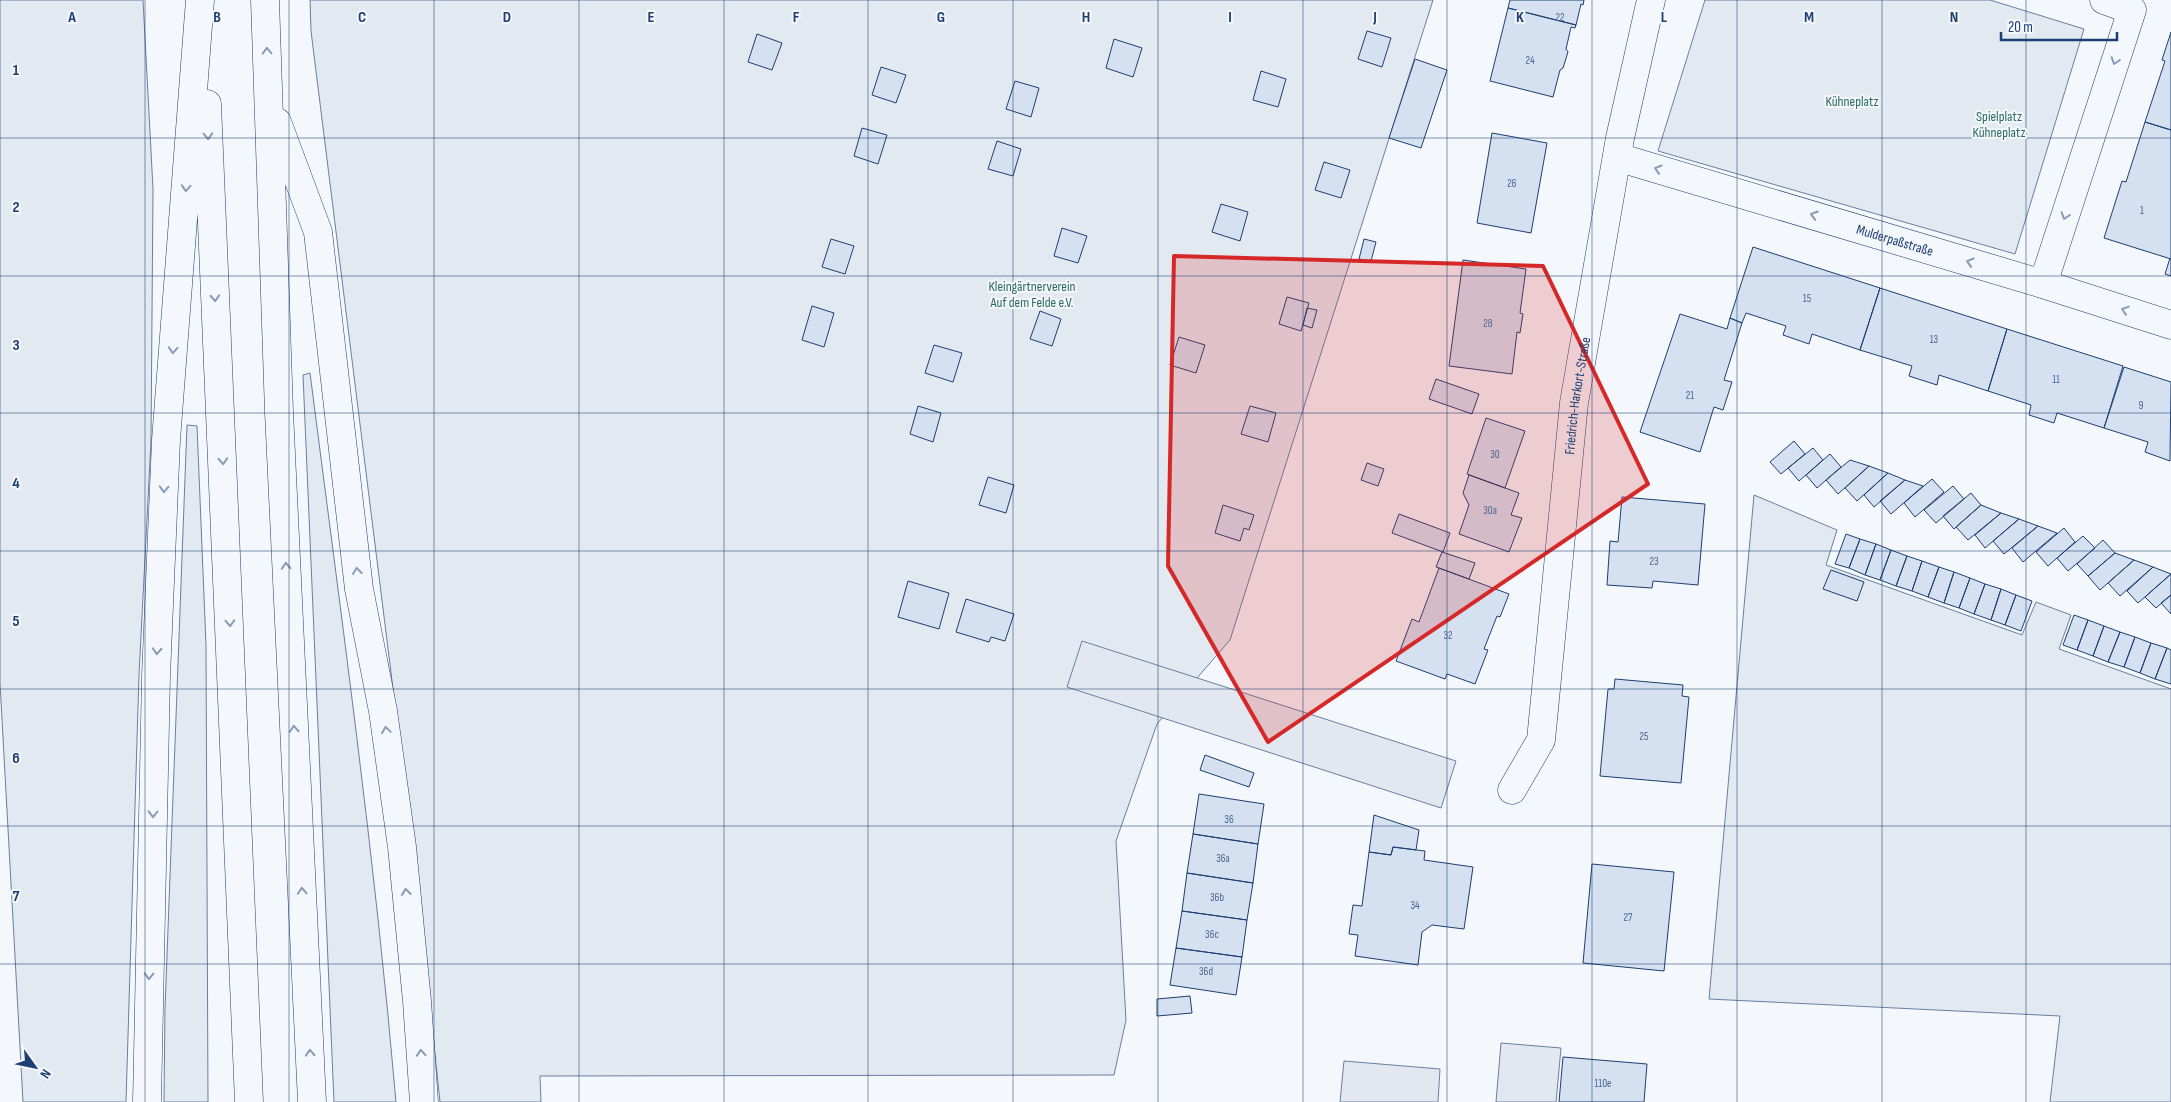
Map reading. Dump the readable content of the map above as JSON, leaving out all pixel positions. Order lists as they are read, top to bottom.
{
  "streets": {
    "main road": ["Mulderpaßstraße", "Friedrich-Harkort-Straße"]
  },
  "crossings": [
    ["Mulderpaßstraße", "Friedrich-Harkort-Straße"]
  ],
  "one_way": ["Mulderpaßstraße"],
  "parks": ["Kühneplatz", "Spielplatz Kühneplatz", "Kleingärtnerverein Auf dem Felde e.V."],
  "house_numbers": [
    "22",
    "24",
    "26",
    "1",
    "15",
    "28",
    "13",
    "11",
    "21",
    "9",
    "30",
    "30a",
    "23",
    "32",
    "25",
    "36",
    "36a",
    "36b",
    "34",
    "27",
    "36c",
    "36d",
    "110e"
  ],
  "scale_bar": "20 m",
  "north": "bottom right",
  "grid": {
    "columns": [
      "A",
      "B",
      "C",
      "D",
      "E",
      "F",
      "G",
      "H",
      "I",
      "J",
      "K",
      "L",
      "M",
      "N"
    ],
    "rows": [
      "1",
      "2",
      "3",
      "4",
      "5",
      "6",
      "7"
    ]
  }
}
